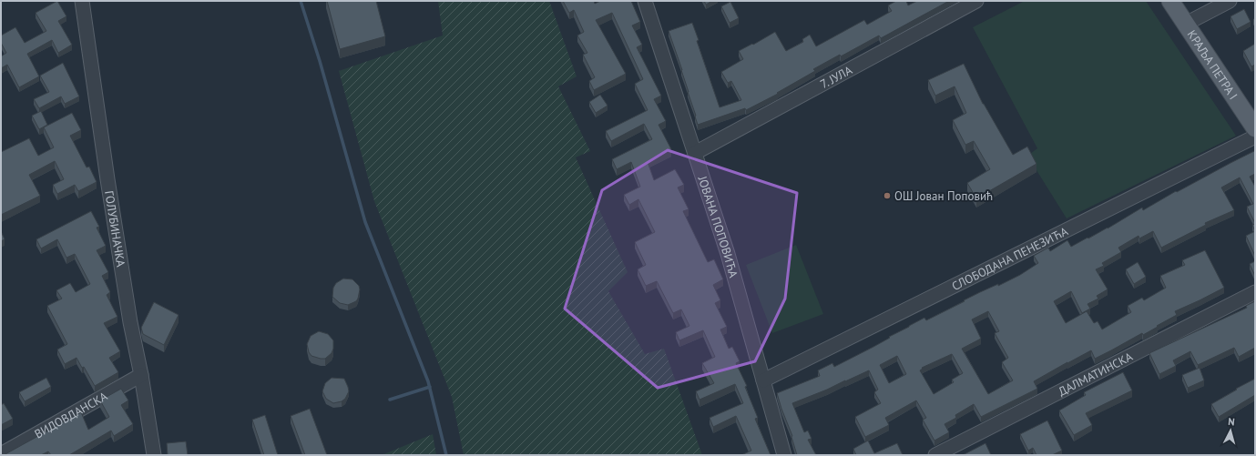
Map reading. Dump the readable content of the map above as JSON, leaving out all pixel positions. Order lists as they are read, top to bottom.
{
  "streets": {
    "main road": ["КРАЉА ПЕТРА I"],
    "street": [
      "7. ЈУЛА",
      "ЈОВАНА ПОПОВИЋА",
      "ГОЛУБИНАЧКА",
      "СЛОБОДАНА ПЕНЕЗИЋА",
      "ДАЛМАТИНСКА",
      "ВИДОВДАНСКА"
    ]
  },
  "crossings": [
    ["7. ЈУЛА", "ЈОВАНА ПОПОВИЋА"],
    ["ЈОВАНА ПОПОВИЋА", "СЛОБОДАНА ПЕНЕЗИЋА"],
    ["ГОЛУБИНАЧКА", "ВИДОВДАНСКА"]
  ],
  "places": ["ОШ Јован Поповић"],
  "north": "top"
}
